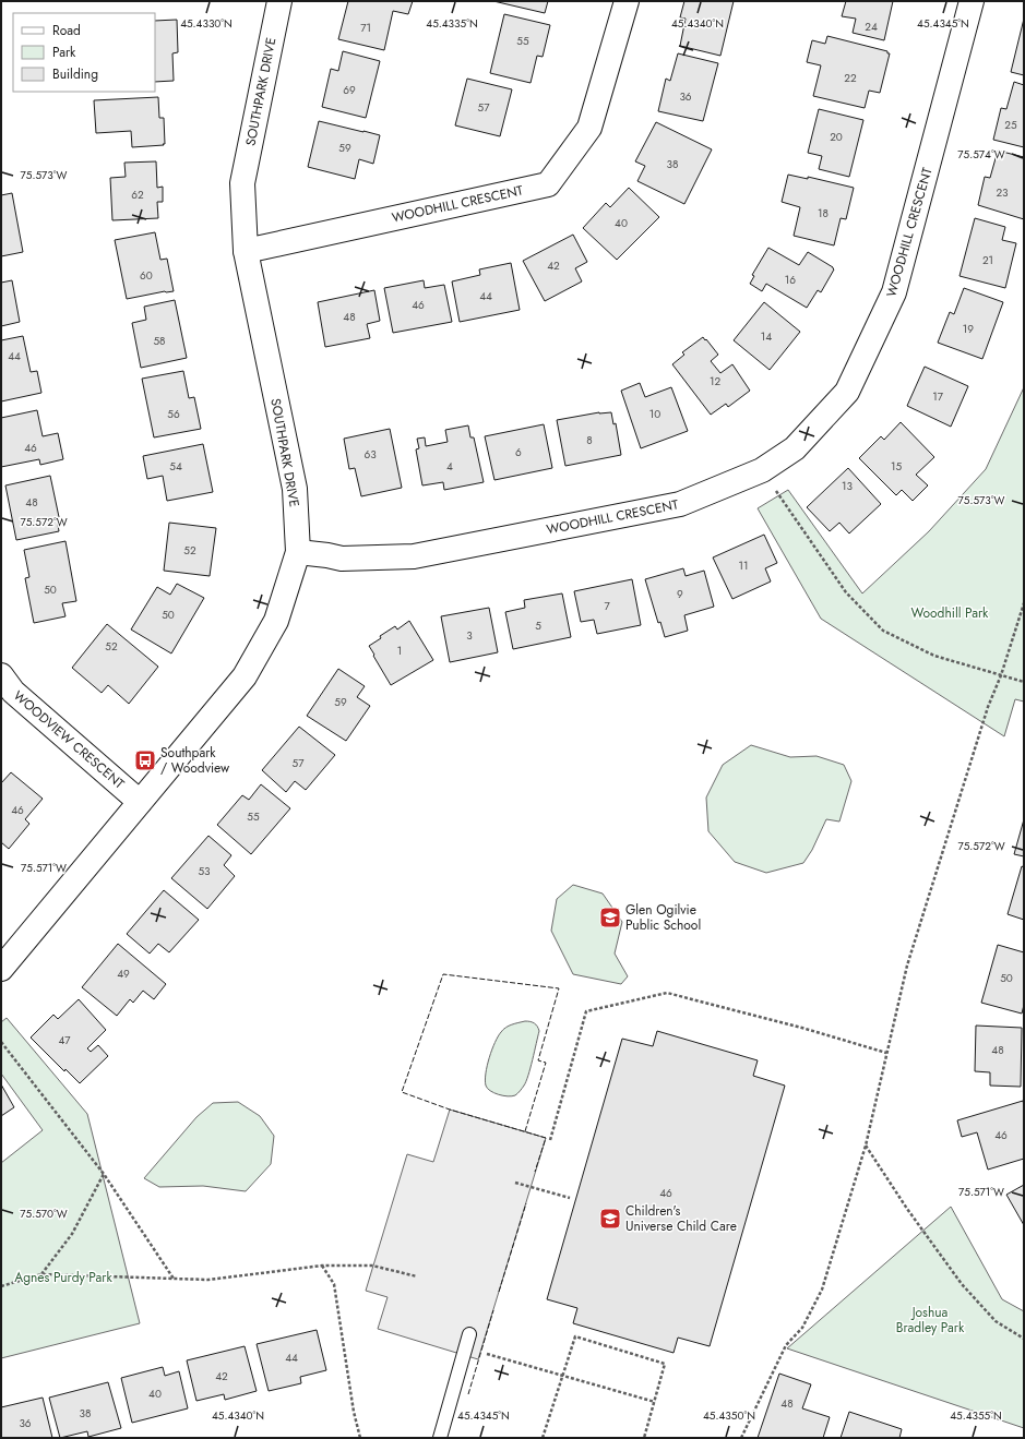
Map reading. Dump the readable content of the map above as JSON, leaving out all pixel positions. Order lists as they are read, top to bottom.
{
  "streets": {
    "street": ["SOUTHPARK DRIVE", "WOODHILL CRESCENT", "WOODVIEW CRESCENT"]
  },
  "crossings": [
    ["SOUTHPARK DRIVE", "WOODHILL CRESCENT"],
    ["SOUTHPARK DRIVE", "WOODVIEW CRESCENT"]
  ],
  "parks": ["Woodhill Park", "Agnes Purdy Park", "Joshua Bradley Park"],
  "places": {
    "bus stop": ["Southpark / Woodview"],
    "school or university": ["Glen Ogilvie Public School", "Children's Universe Child Care"]
  },
  "house_numbers": [
    "24",
    "71",
    "55",
    "22",
    "69",
    "36",
    "57",
    "25",
    "20",
    "59",
    "38",
    "23",
    "62",
    "18",
    "40",
    "21",
    "42",
    "60",
    "16",
    "44",
    "46",
    "48",
    "19",
    "14",
    "58",
    "44",
    "12",
    "17",
    "56",
    "10",
    "8",
    "46",
    "6",
    "63",
    "54",
    "4",
    "15",
    "13",
    "48",
    "52",
    "11",
    "50",
    "9",
    "7",
    "50",
    "5",
    "3",
    "52",
    "1",
    "59",
    "57",
    "46",
    "55",
    "53",
    "49",
    "50",
    "47",
    "48",
    "46",
    "46",
    "44",
    "42",
    "40",
    "48",
    "38",
    "36"
  ],
  "legend": ["Road", "Park", "Building"],
  "coordinates": [
    "45.4330°N",
    "45.4335°N",
    "45.4340°N",
    "45.4345°N",
    "75.574°W",
    "75.573°W",
    "75.572°W",
    "75.571°W",
    "75.570°W",
    "45.4350°N",
    "45.4355°N"
  ]
}
